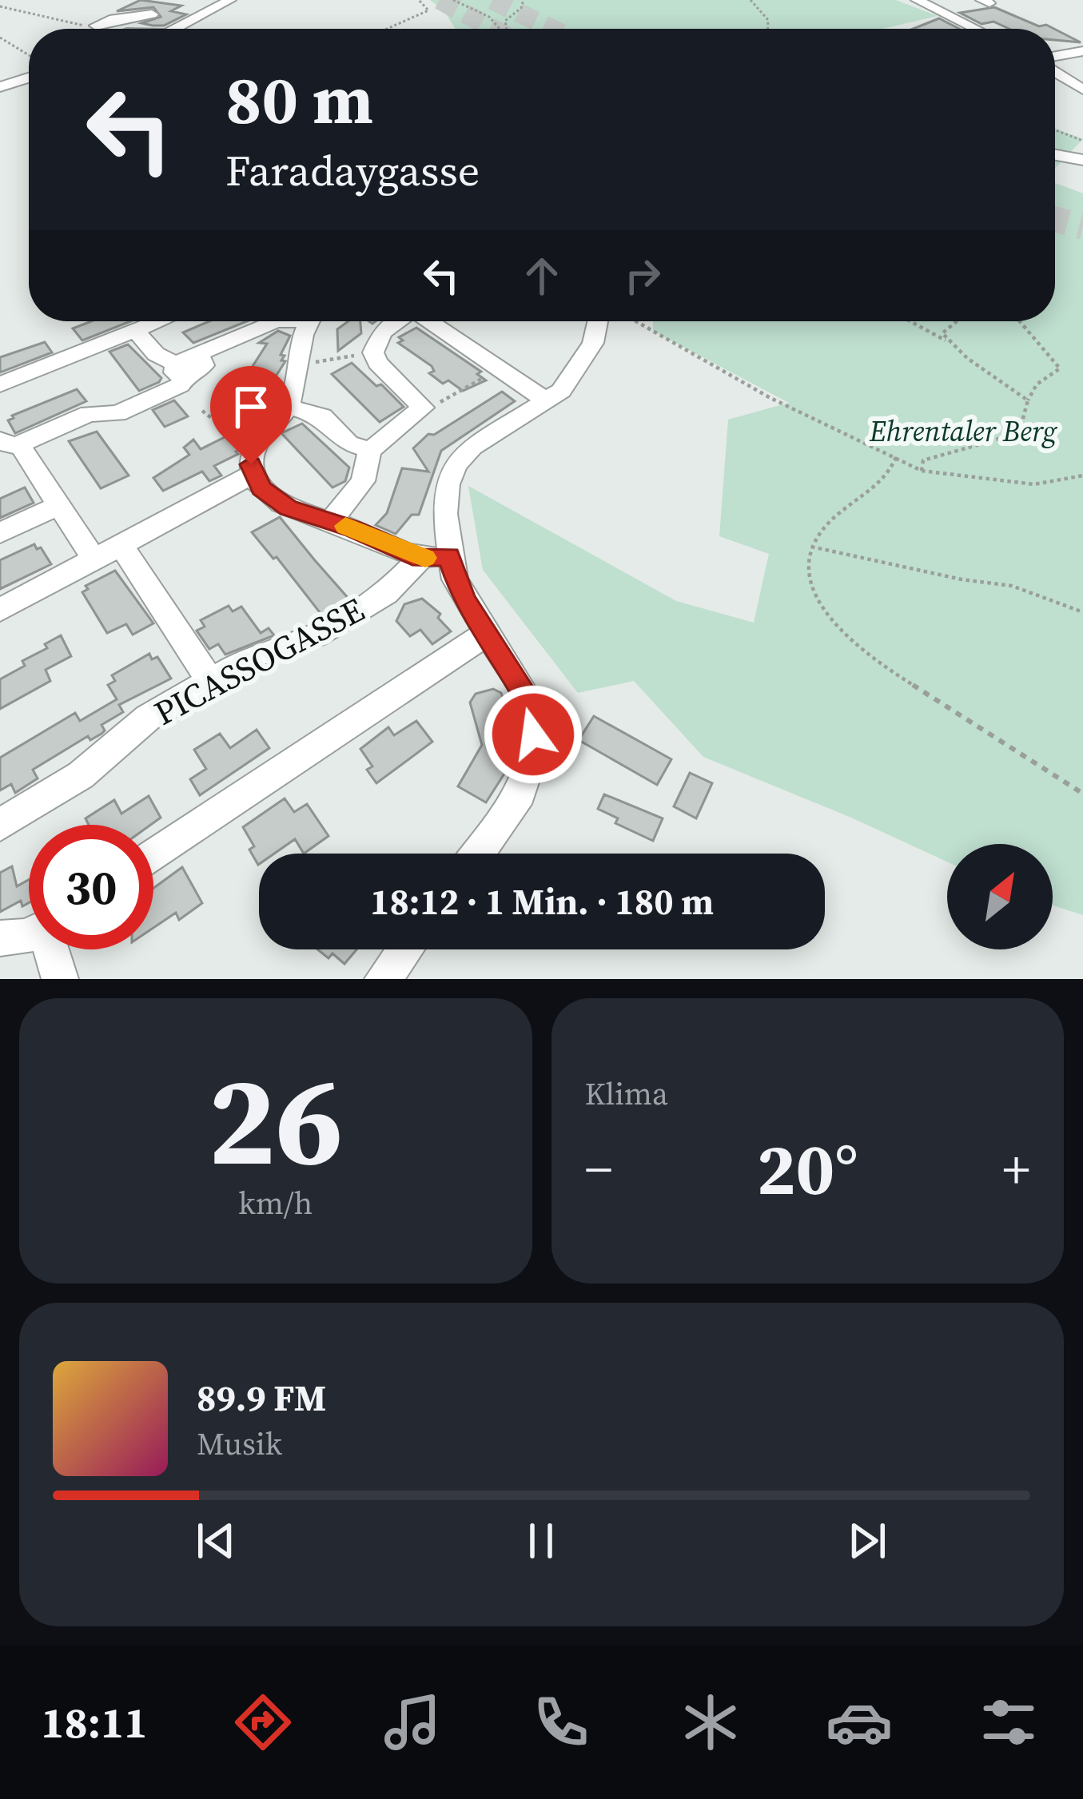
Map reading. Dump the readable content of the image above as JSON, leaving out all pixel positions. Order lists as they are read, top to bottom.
{
  "streets": {
    "street": ["PICASSOGASSE"]
  },
  "parks": ["Ehrentaler Berg"],
  "north": "top right",
  "page": {
    "turn": ["80 m", "Faradaygasse"],
    "limit": "30",
    "trip": "18:12 · 1 Min. · 180 m",
    "tile": [
      ["26", "km/h"],
      "Klima"
    ],
    "heat": ["−", "20°", "+"],
    "song": ["89.9 FM", "Musik"],
    "tabs": "18:11"
  }
}
